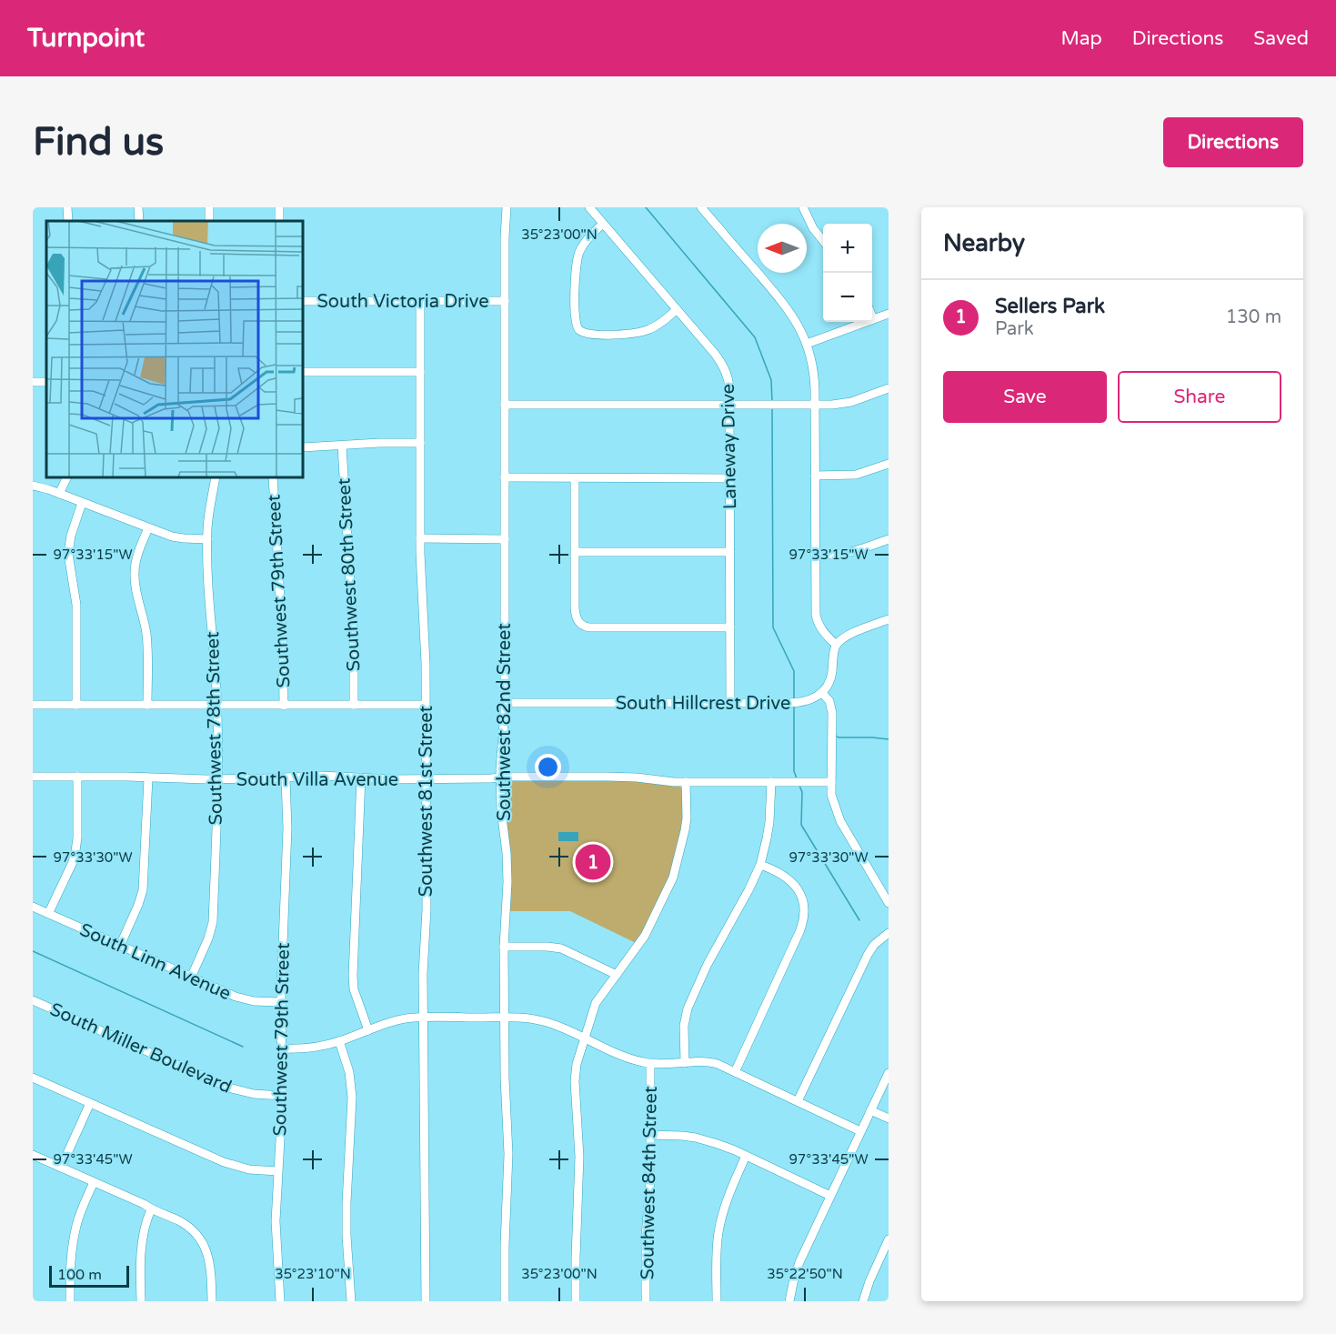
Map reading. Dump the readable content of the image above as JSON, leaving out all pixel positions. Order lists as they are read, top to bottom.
{
  "streets": {
    "street": [
      "South Victoria Drive",
      "Laneway Drive",
      "Southwest 80th Street",
      "Southwest 79th Street",
      "South Hillcrest Drive",
      "Southwest 82nd Street",
      "Southwest 78th Street",
      "South Villa Avenue",
      "Southwest 81st Street",
      "South Linn Avenue",
      "South Miller Boulevard",
      "Southwest 84th Street"
    ]
  },
  "crossings": [
    ["South Victoria Drive", "Southwest 82nd Street"],
    ["South Victoria Drive", "Southwest 81st Street"],
    ["Laneway Drive", "South Hillcrest Drive"],
    ["Southwest 79th Street", "South Villa Avenue"],
    ["Southwest 79th Street", "South Linn Avenue"],
    ["Southwest 79th Street", "South Miller Boulevard"],
    ["South Hillcrest Drive", "Southwest 82nd Street"],
    ["Southwest 82nd Street", "South Villa Avenue"],
    ["Southwest 78th Street", "South Villa Avenue"],
    ["Southwest 78th Street", "South Linn Avenue"],
    ["South Villa Avenue", "Southwest 81st Street"]
  ],
  "scale_bar": "100 m",
  "north": "left",
  "page": {
    "header": "Turnpoint",
    "nav": ["Map", "Directions", "Saved"],
    "buttons": [
      "Directions",
      ["Save", "Share"]
    ],
    "title": "Find us",
    "heading": "Nearby",
    "map_buttons": ["+", "−"],
    "list": [
      {
        "mark": "1",
        "name": "Sellers Park",
        "note": "Park",
        "value": "130 m"
      }
    ],
    "pins": "1",
    "scale": "100 m"
  },
  "coordinates": [
    "35°23'00\"N",
    "97°33'15\"W",
    "97°33'30\"W",
    "97°33'45\"W",
    "35°23'10\"N",
    "35°22'50\"N"
  ]
}
